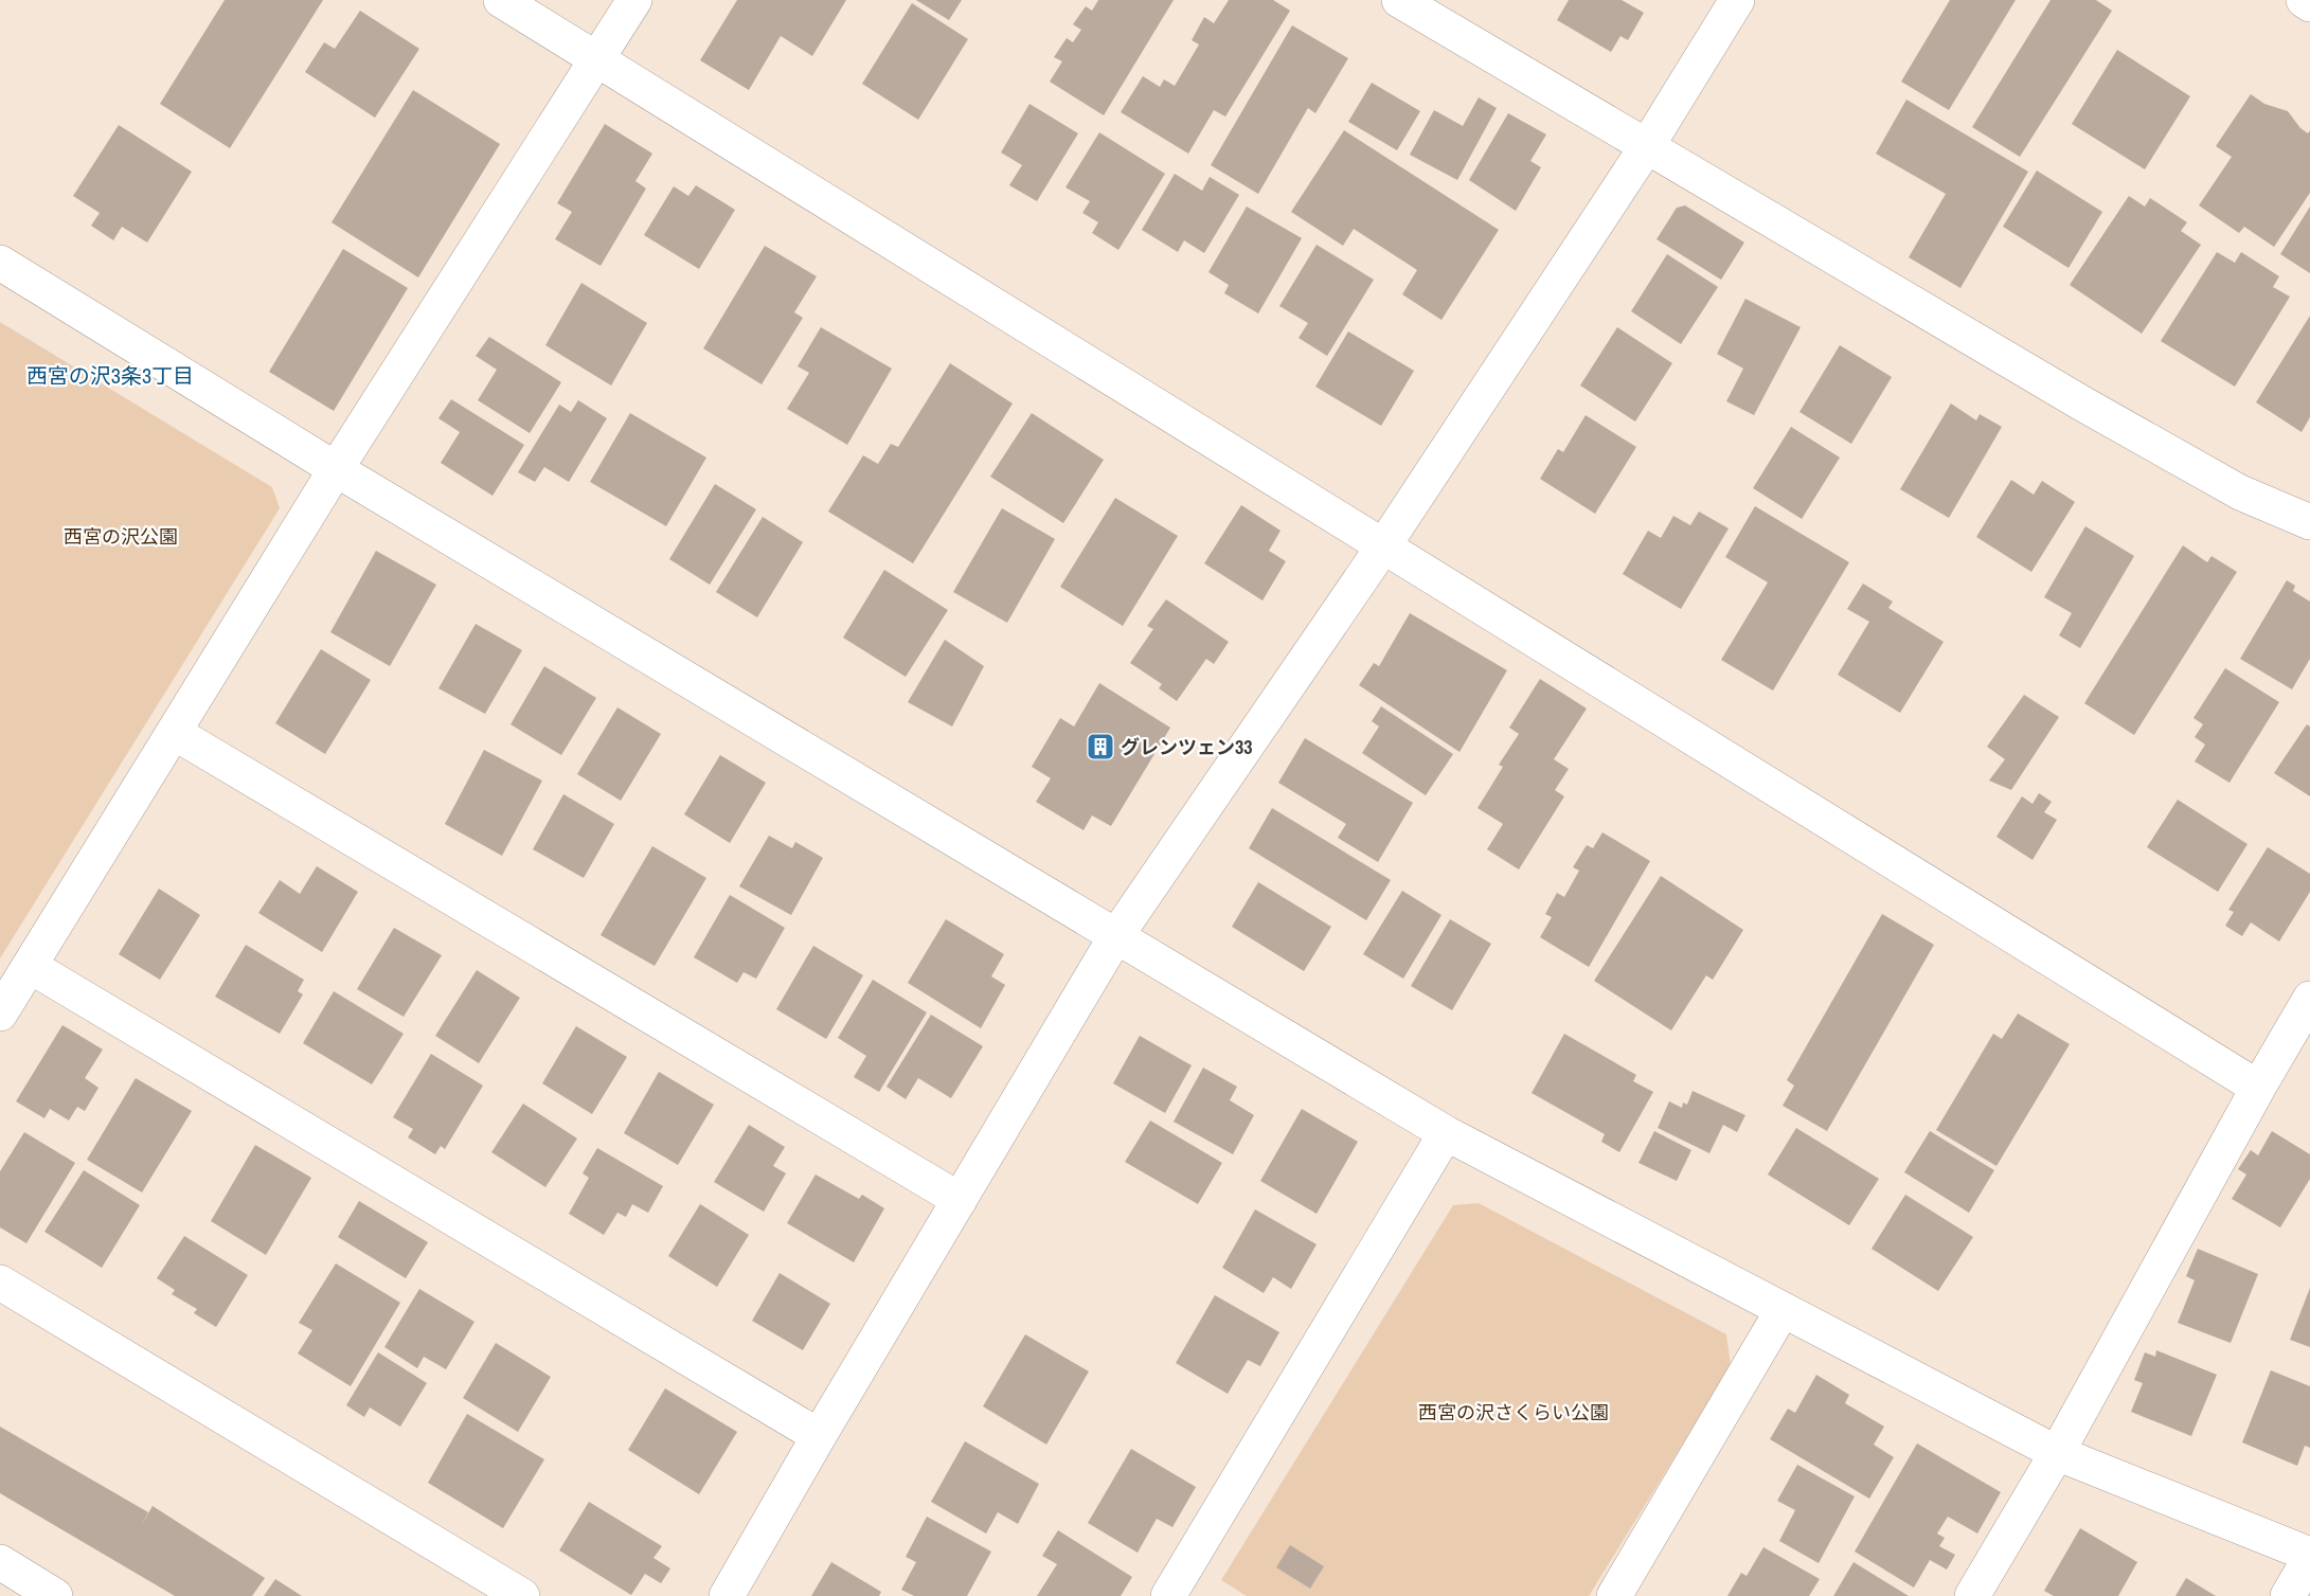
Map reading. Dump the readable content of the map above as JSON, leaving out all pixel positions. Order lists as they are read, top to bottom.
{
  "districts": ["西宮の沢3条3丁目"],
  "parks": ["西宮の沢公園", "西宮の沢さくらい公園"],
  "places": {
    "building": ["グレンツェン33"]
  }
}
